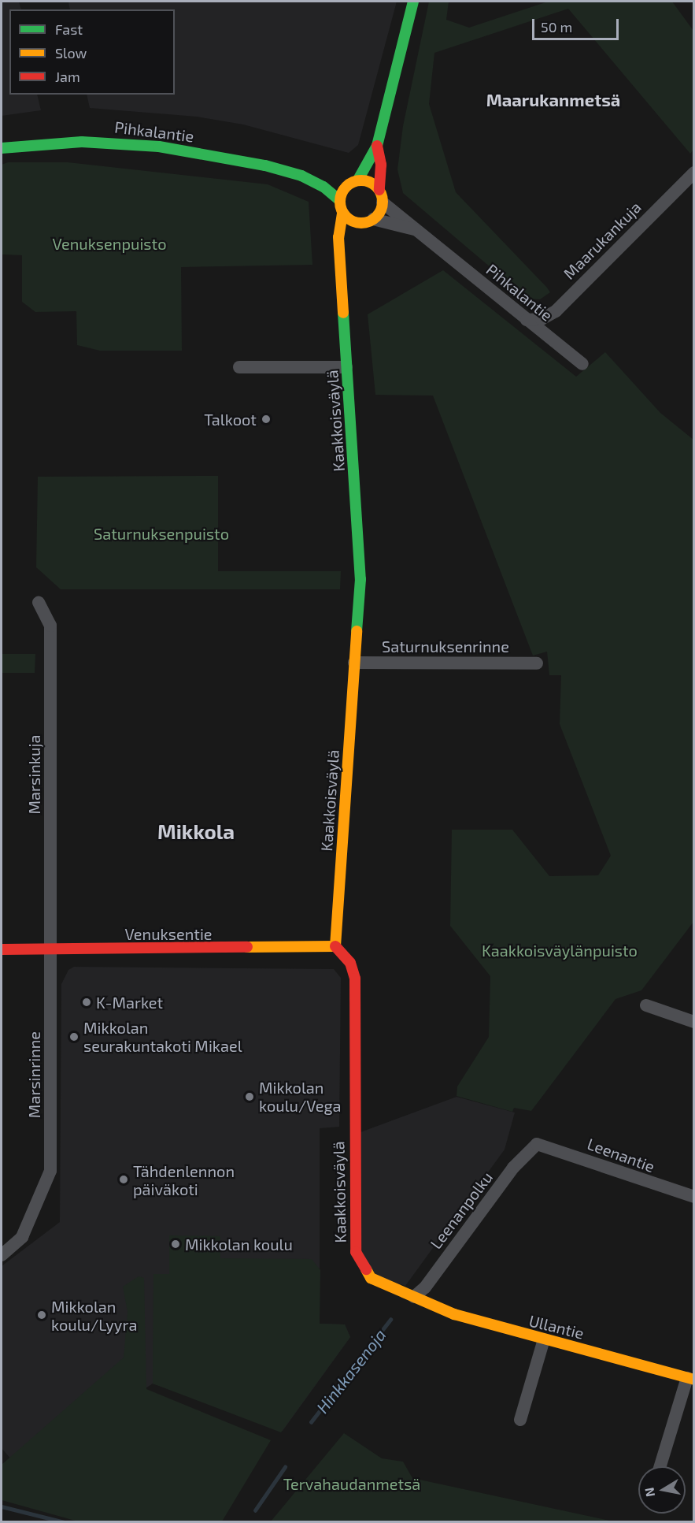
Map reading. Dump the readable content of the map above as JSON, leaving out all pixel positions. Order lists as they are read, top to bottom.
{
  "streets": {
    "street": [
      "Pihkalantie",
      "Maarukankuja",
      "Kaakkoisväylä",
      "Saturnuksenrinne",
      "Marsinkuja",
      "Venuksentie",
      "Marsinrinne",
      "Leenantie",
      "Leenanpolku",
      "Ullantie"
    ]
  },
  "crossings": [
    ["Pihkalantie", "Maarukankuja"],
    ["Pihkalantie", "Kaakkoisväylä"],
    ["Kaakkoisväylä", "Saturnuksenrinne"],
    ["Kaakkoisväylä", "Venuksentie"],
    ["Kaakkoisväylä", "Leenanpolku"],
    ["Kaakkoisväylä", "Ullantie"],
    ["Marsinkuja", "Venuksentie"],
    ["Marsinkuja", "Marsinrinne"],
    ["Venuksentie", "Marsinrinne"],
    ["Leenantie", "Leenanpolku"],
    ["Leenanpolku", "Ullantie"]
  ],
  "districts": ["Maarukanmetsä", "Mikkola"],
  "water": ["Hinkkasenoja"],
  "parks": [
    "Venuksenpuisto",
    "Saturnuksenpuisto",
    "Kaakkoisväylänpuisto",
    "Tervahaudanmetsä"
  ],
  "places": [
    "Talkoot",
    "K-Market",
    "Mikkolan seurakuntakoti Mikael",
    "Mikkolan koulu/Vega",
    "Tähdenlennon päiväkoti",
    "Mikkolan koulu",
    "Mikkolan koulu/Lyyra"
  ],
  "legend": ["Fast", "Slow", "Jam"],
  "scale_bar": "50 m",
  "north": "left"
}
